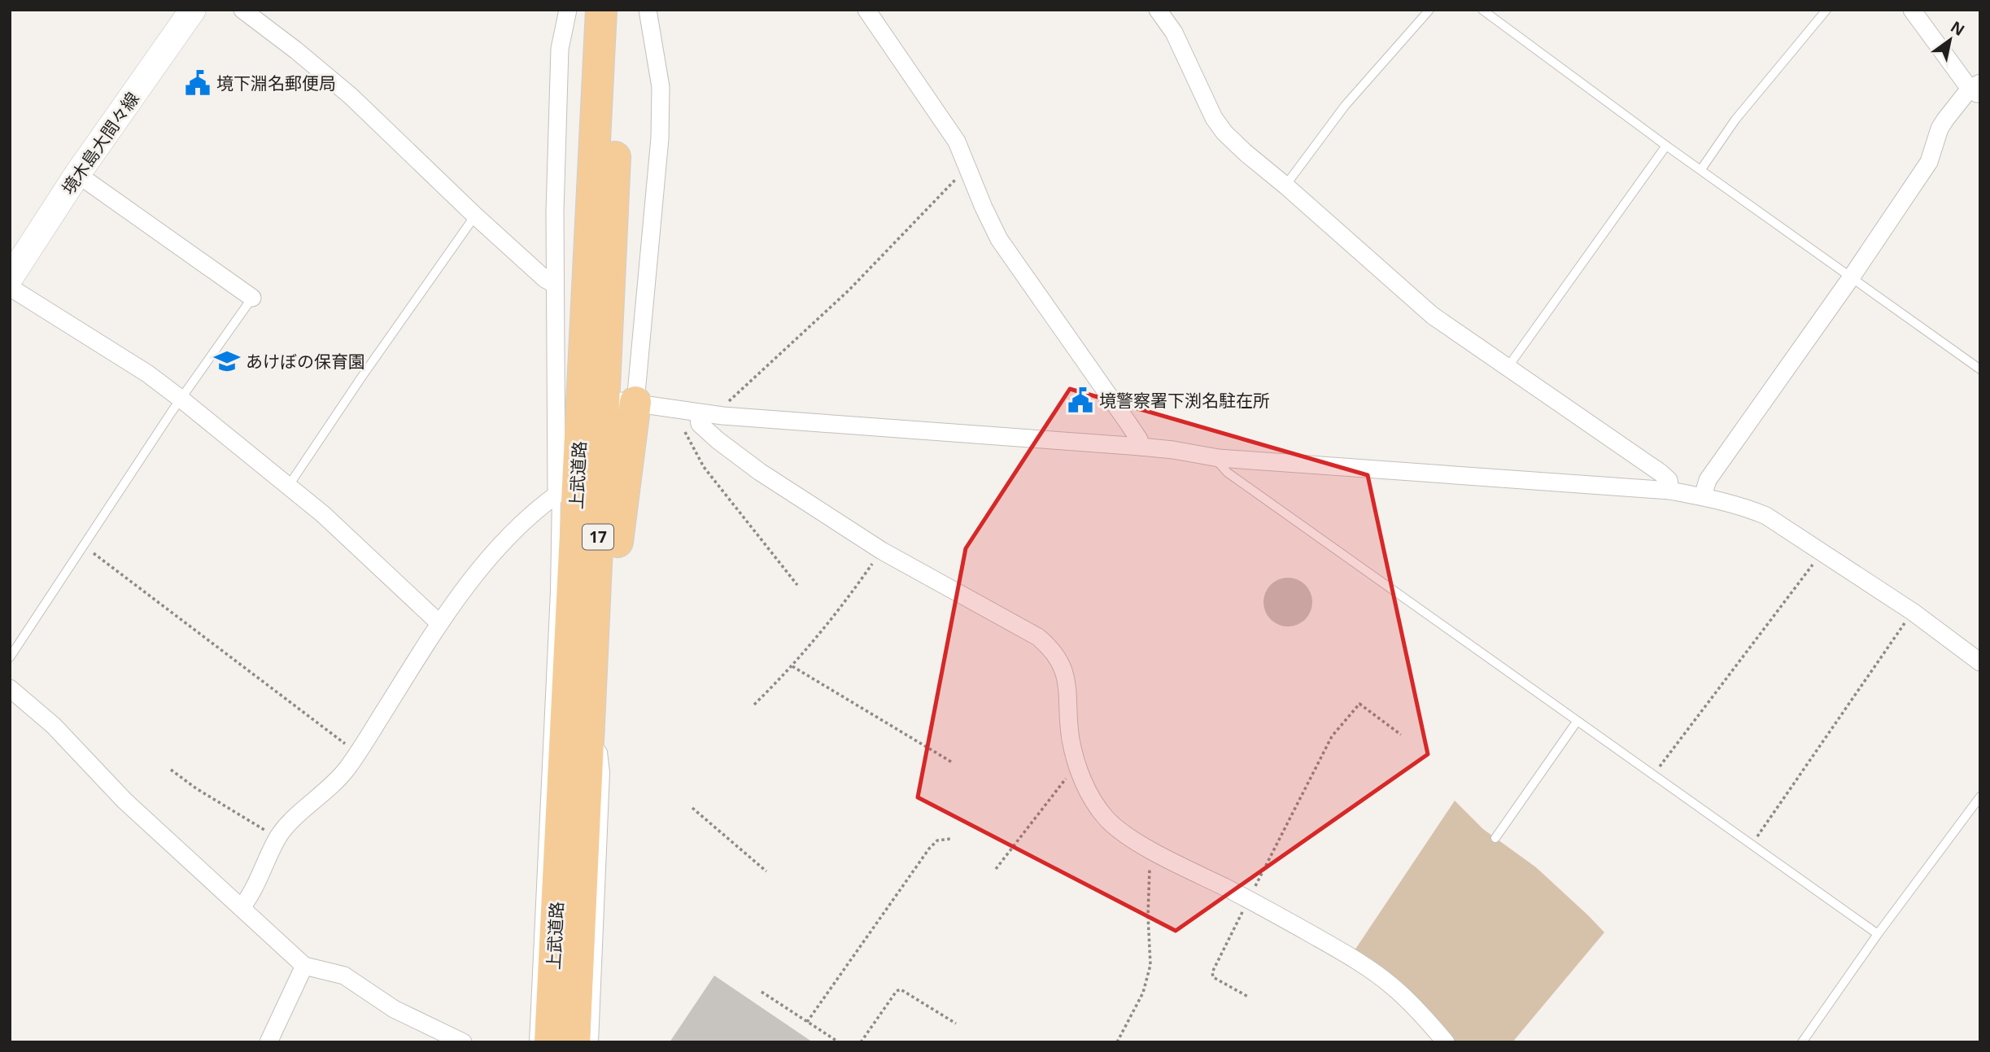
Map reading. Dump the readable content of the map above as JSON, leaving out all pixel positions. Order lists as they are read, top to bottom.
{
  "streets": {
    "highway": ["上武道路", "17"],
    "main road": ["境木島大間々線"]
  },
  "places": {
    "public building": ["境下淵名郵便局", "境警察署下渕名駐在所"],
    "school or university": ["あけぼの保育園"]
  },
  "north": "top right"
}
